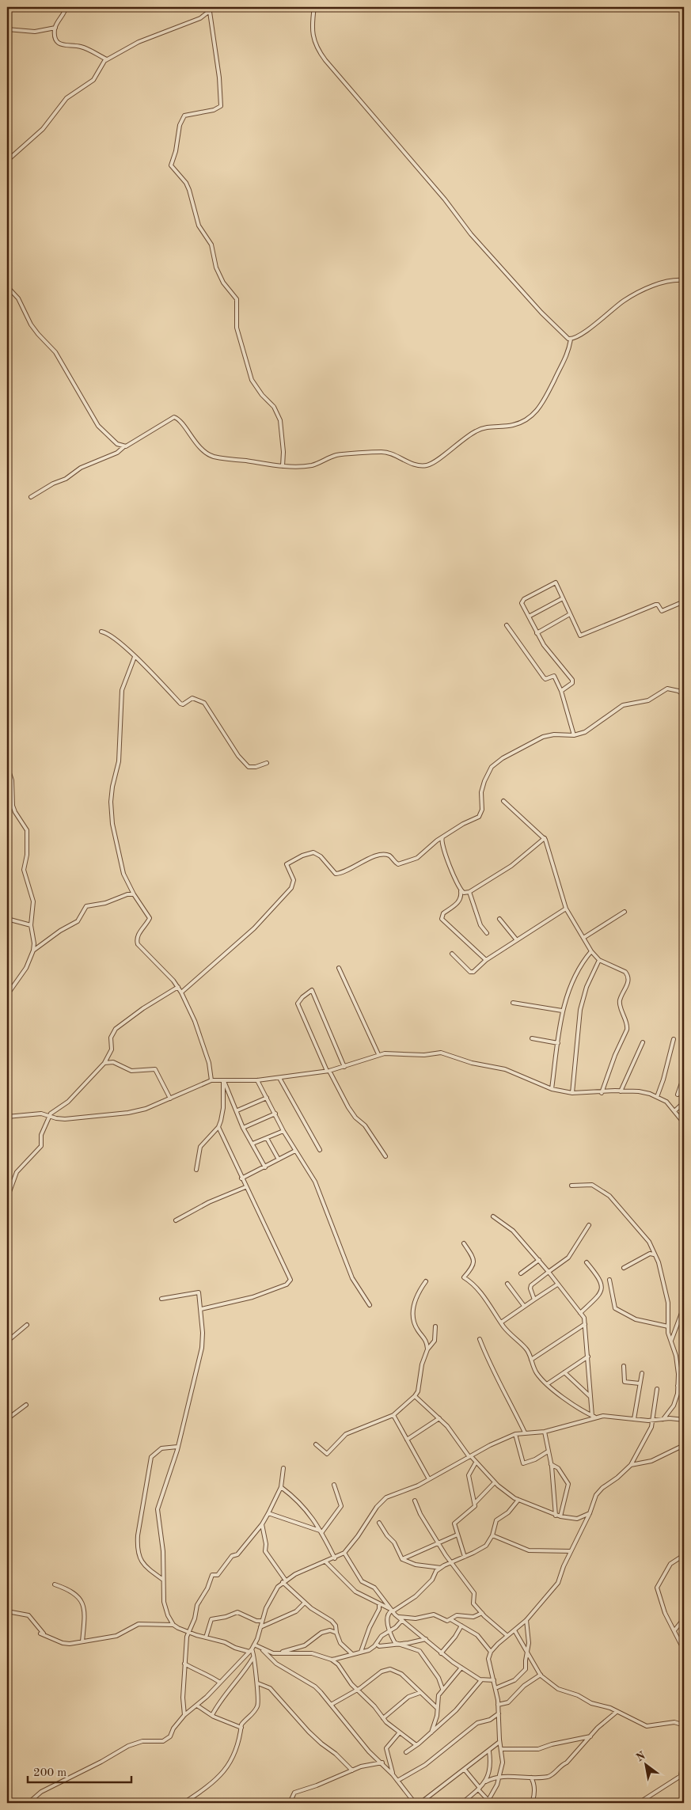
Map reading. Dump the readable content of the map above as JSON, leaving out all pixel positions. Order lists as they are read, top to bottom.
{
  "scale_bar": "200 m",
  "north": "top left"
}
